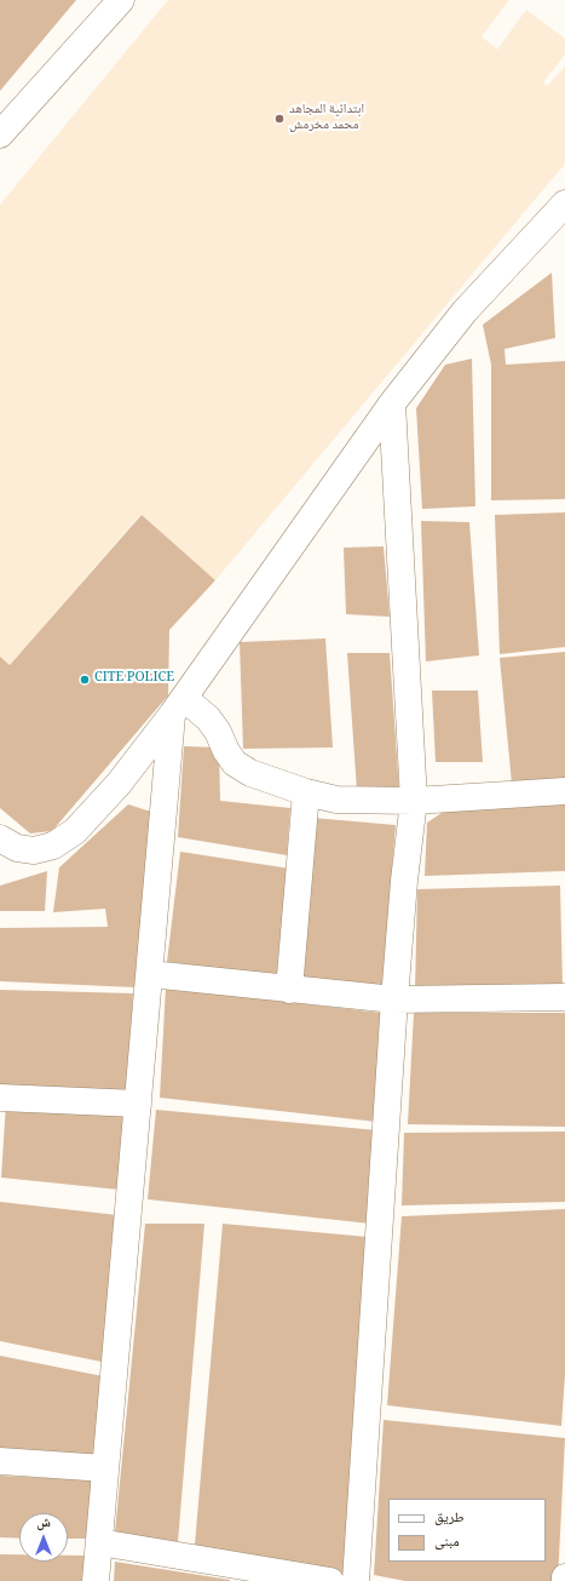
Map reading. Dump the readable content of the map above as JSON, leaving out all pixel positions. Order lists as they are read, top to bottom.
{
  "places": ["ابتدائية المجاهد محمد مخرمش", "CITE POLICE"],
  "legend": ["طريق", "مبنى"],
  "north": "top"
}
